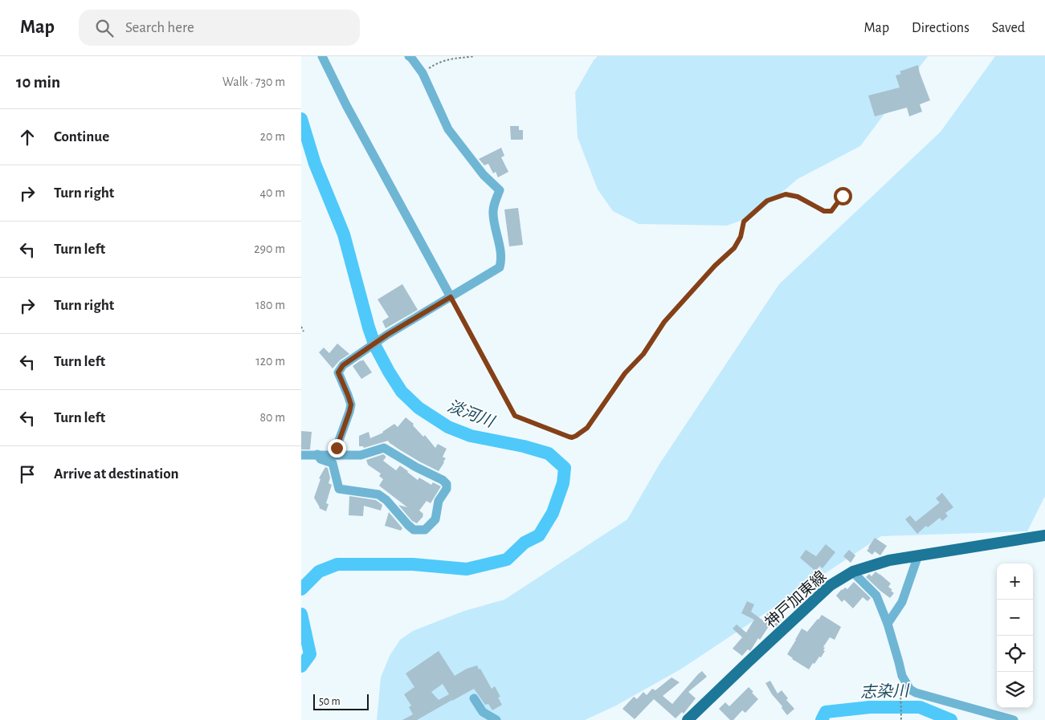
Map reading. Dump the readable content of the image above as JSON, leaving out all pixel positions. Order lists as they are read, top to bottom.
{
  "streets": {
    "main road": ["神戸加東線"]
  },
  "water": ["淡河川", "志染川"],
  "scale_bar": "50 m",
  "page": {
    "header": "Map",
    "search": "Search here",
    "nav": ["Map", "Directions", "Saved"],
    "heading": ["10 min", "Walk · 730 m"],
    "list": [
      ["Continue", "20 m"],
      ["Turn right", "40 m"],
      ["Turn left", "290 m"],
      ["Turn right", "180 m"],
      ["Turn left", "120 m"],
      ["Turn left", "80 m"],
      "Arrive at destination"
    ],
    "map_buttons": ["+", "−"],
    "scale": "50 m"
  }
}
